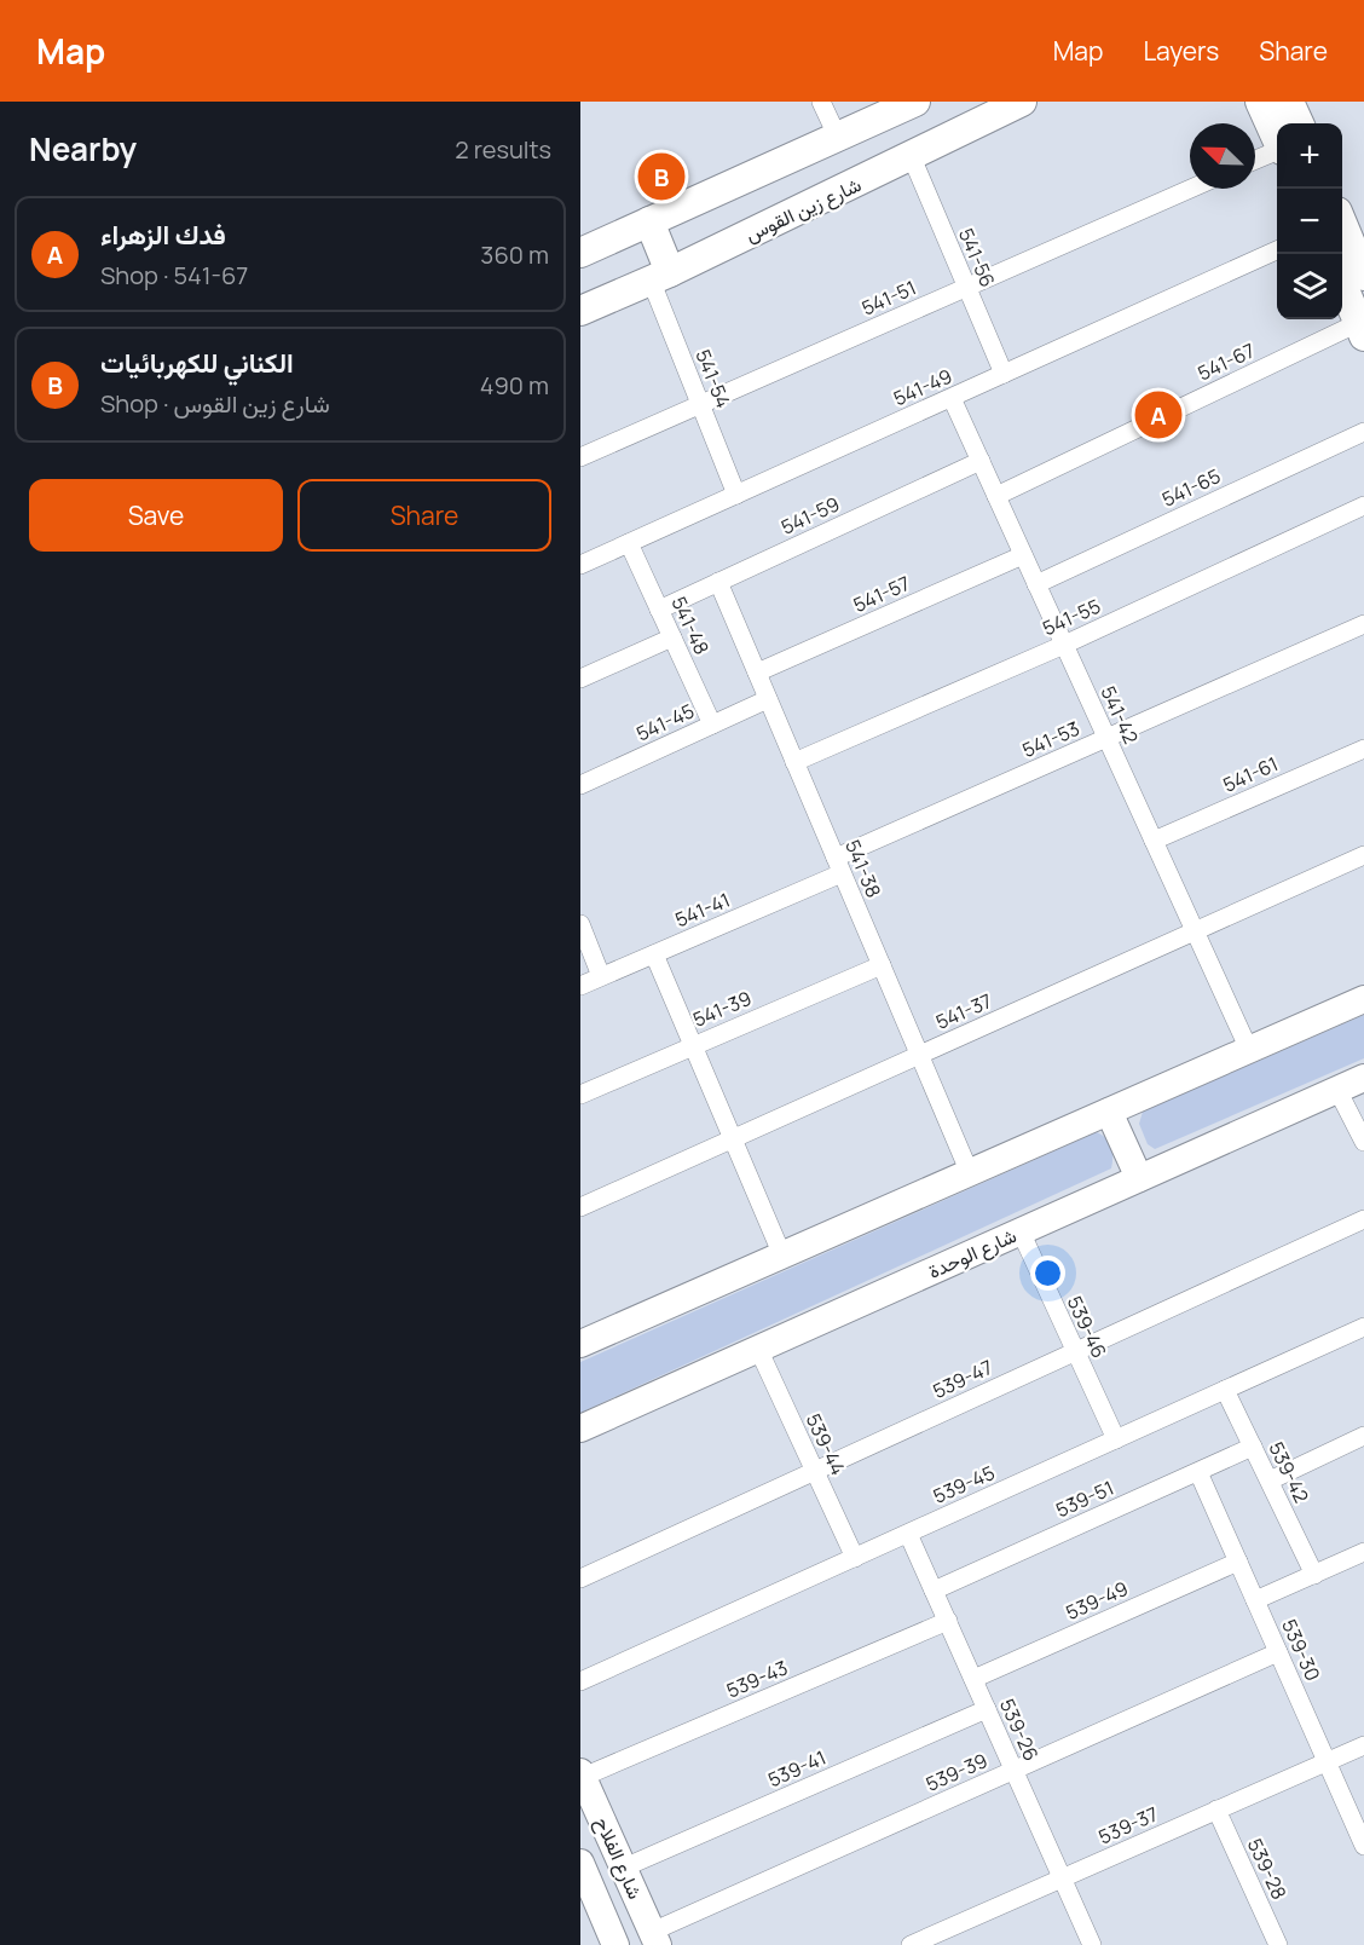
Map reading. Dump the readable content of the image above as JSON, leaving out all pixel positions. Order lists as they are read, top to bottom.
{
  "streets": {
    "main road": ["شارع زين القوس"],
    "street": [
      "541-56",
      "541-51",
      "541-67",
      "541-54",
      "541-49",
      "541-65",
      "541-59",
      "541-57",
      "541-55",
      "541-48",
      "541-42",
      "541-45",
      "541-53",
      "541-61",
      "541-38",
      "541-41",
      "541-39",
      "541-37",
      "شارع الوحدة",
      "539-46",
      "539-47",
      "539-44",
      "539-42",
      "539-45",
      "539-51",
      "539-49",
      "539-30",
      "539-43",
      "539-26",
      "539-41",
      "539-39",
      "539-37",
      "شارع الفلاح",
      "539-28"
    ]
  },
  "crossings": [
    ["شارع زين القوس", "541-56"],
    ["شارع زين القوس", "541-54"],
    ["541-56", "541-51"],
    ["541-56", "541-49"],
    ["541-51", "541-54"],
    ["541-67", "541-42"],
    ["541-54", "541-49"],
    ["541-49", "541-48"],
    ["541-49", "541-42"],
    ["541-65", "541-42"],
    ["541-59", "541-48"],
    ["541-59", "541-42"],
    ["541-59", "541-38"],
    ["541-57", "541-42"],
    ["541-57", "541-38"],
    ["541-55", "541-42"],
    ["541-55", "541-38"],
    ["541-48", "541-45"],
    ["541-42", "541-53"],
    ["541-42", "541-61"],
    ["541-42", "541-37"],
    ["541-45", "541-38"],
    ["541-53", "541-38"],
    ["541-53", "541-41"],
    ["541-38", "541-41"],
    ["541-38", "541-39"],
    ["541-38", "541-37"],
    ["شارع الوحدة", "539-46"],
    ["شارع الوحدة", "539-44"],
    ["539-46", "539-47"],
    ["539-46", "539-45"],
    ["539-47", "539-44"],
    ["539-44", "539-45"],
    ["539-42", "539-45"],
    ["539-42", "539-51"],
    ["539-45", "539-26"],
    ["539-51", "539-30"],
    ["539-51", "539-26"],
    ["539-49", "539-30"],
    ["539-49", "539-26"],
    ["539-30", "539-39"],
    ["539-30", "539-37"],
    ["539-43", "539-26"],
    ["539-43", "شارع الفلاح"],
    ["539-26", "539-41"],
    ["539-26", "539-39"],
    ["539-26", "539-37"],
    ["539-41", "شارع الفلاح"],
    ["539-39", "شارع الفلاح"],
    ["539-37", "539-28"]
  ],
  "north": "top left",
  "page": {
    "header": "Map",
    "nav": ["Map", "Layers", "Share"],
    "heading": ["Nearby", "2 results"],
    "map_buttons": ["+", "−"],
    "pins": ["B", "A"],
    "list": [
      {
        "mark": "A",
        "name": "فدك الزهراء",
        "note": "Shop · 541-67",
        "value": "360 m"
      },
      {
        "mark": "B",
        "name": "الكناني للكهربائيات",
        "note": "Shop · شارع زين القوس",
        "value": "490 m"
      }
    ],
    "buttons": ["Save", "Share"]
  }
}
